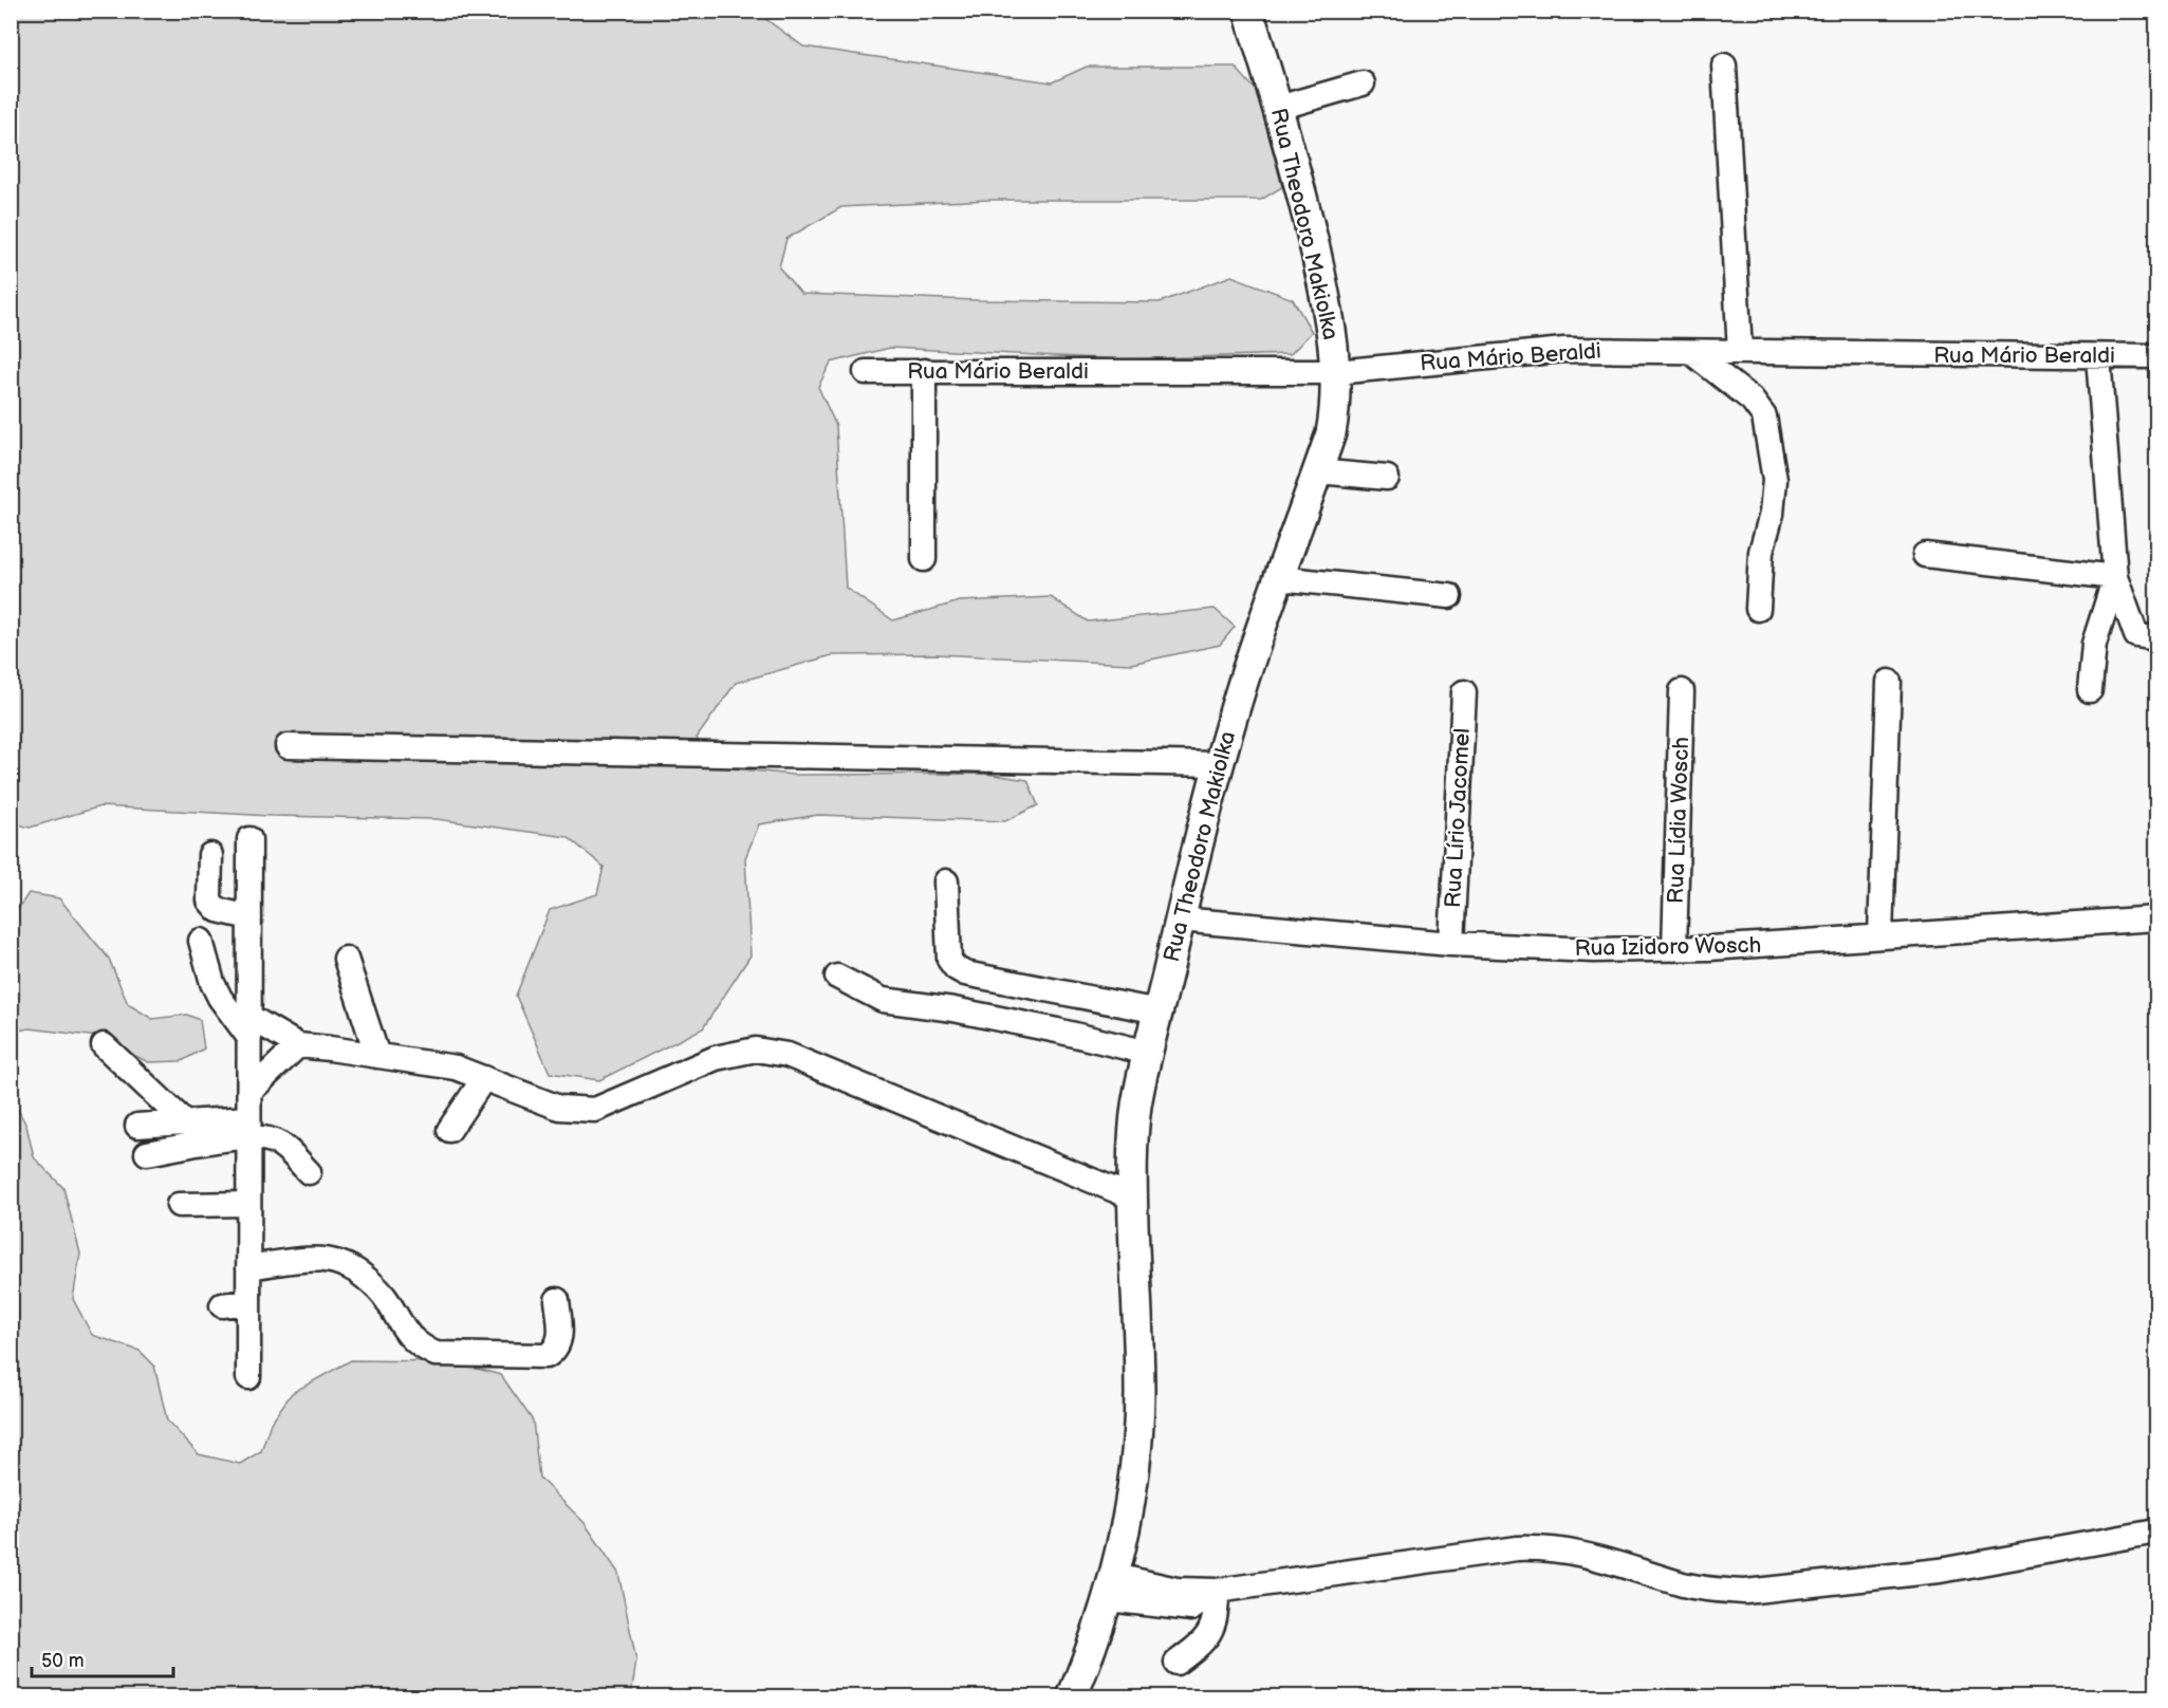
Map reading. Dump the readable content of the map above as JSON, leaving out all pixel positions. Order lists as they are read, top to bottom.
{
  "streets": {
    "main road": ["Rua Theodoro Makiolka"],
    "street": [
      "Rua Mário Beraldi",
      "Rua Lírio Jacomel",
      "Rua Lídia Wosch",
      "Rua Izidoro Wosch"
    ]
  },
  "crossings": [
    ["Rua Theodoro Makiolka", "Rua Mário Beraldi"],
    ["Rua Theodoro Makiolka", "Rua Izidoro Wosch"],
    ["Rua Lírio Jacomel", "Rua Izidoro Wosch"],
    ["Rua Lídia Wosch", "Rua Izidoro Wosch"]
  ],
  "scale_bar": "50 m"
}
